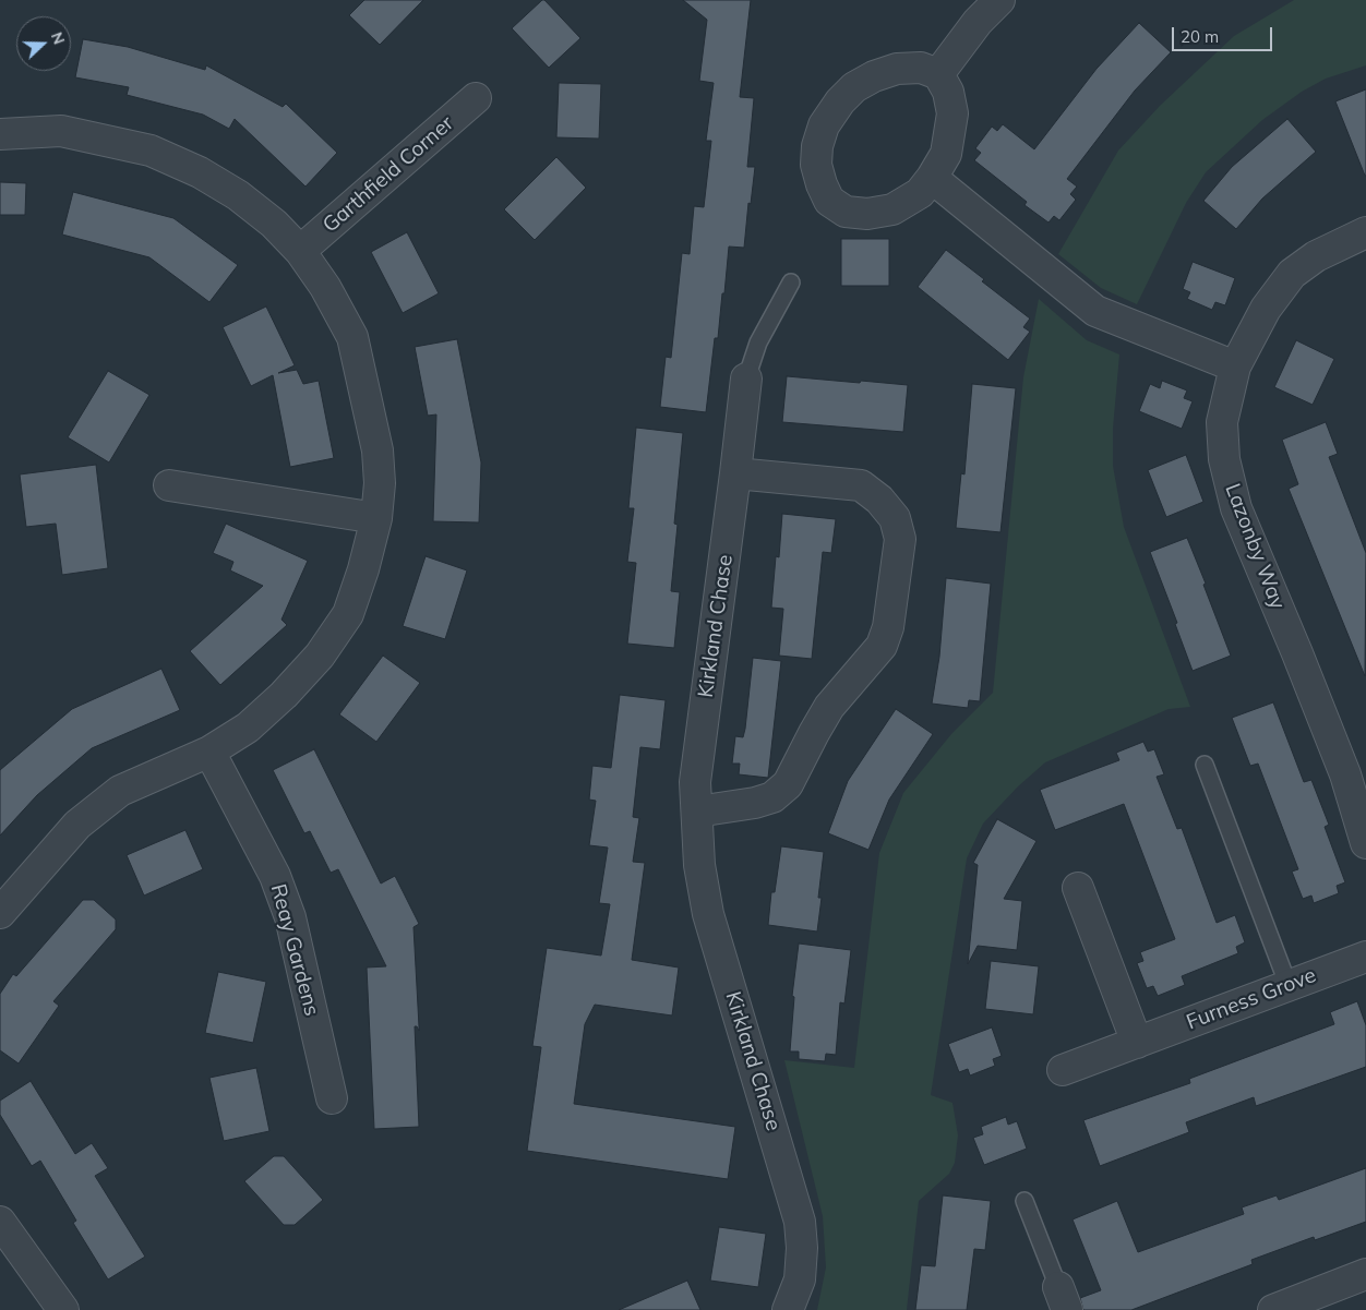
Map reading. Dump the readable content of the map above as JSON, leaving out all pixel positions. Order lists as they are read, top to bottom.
{
  "streets": {
    "street": [
      "Garthfield Corner",
      "Lazonby Way",
      "Kirkland Chase",
      "Reay Gardens",
      "Furness Grove"
    ]
  },
  "scale_bar": "20 m",
  "north": "right"
}
